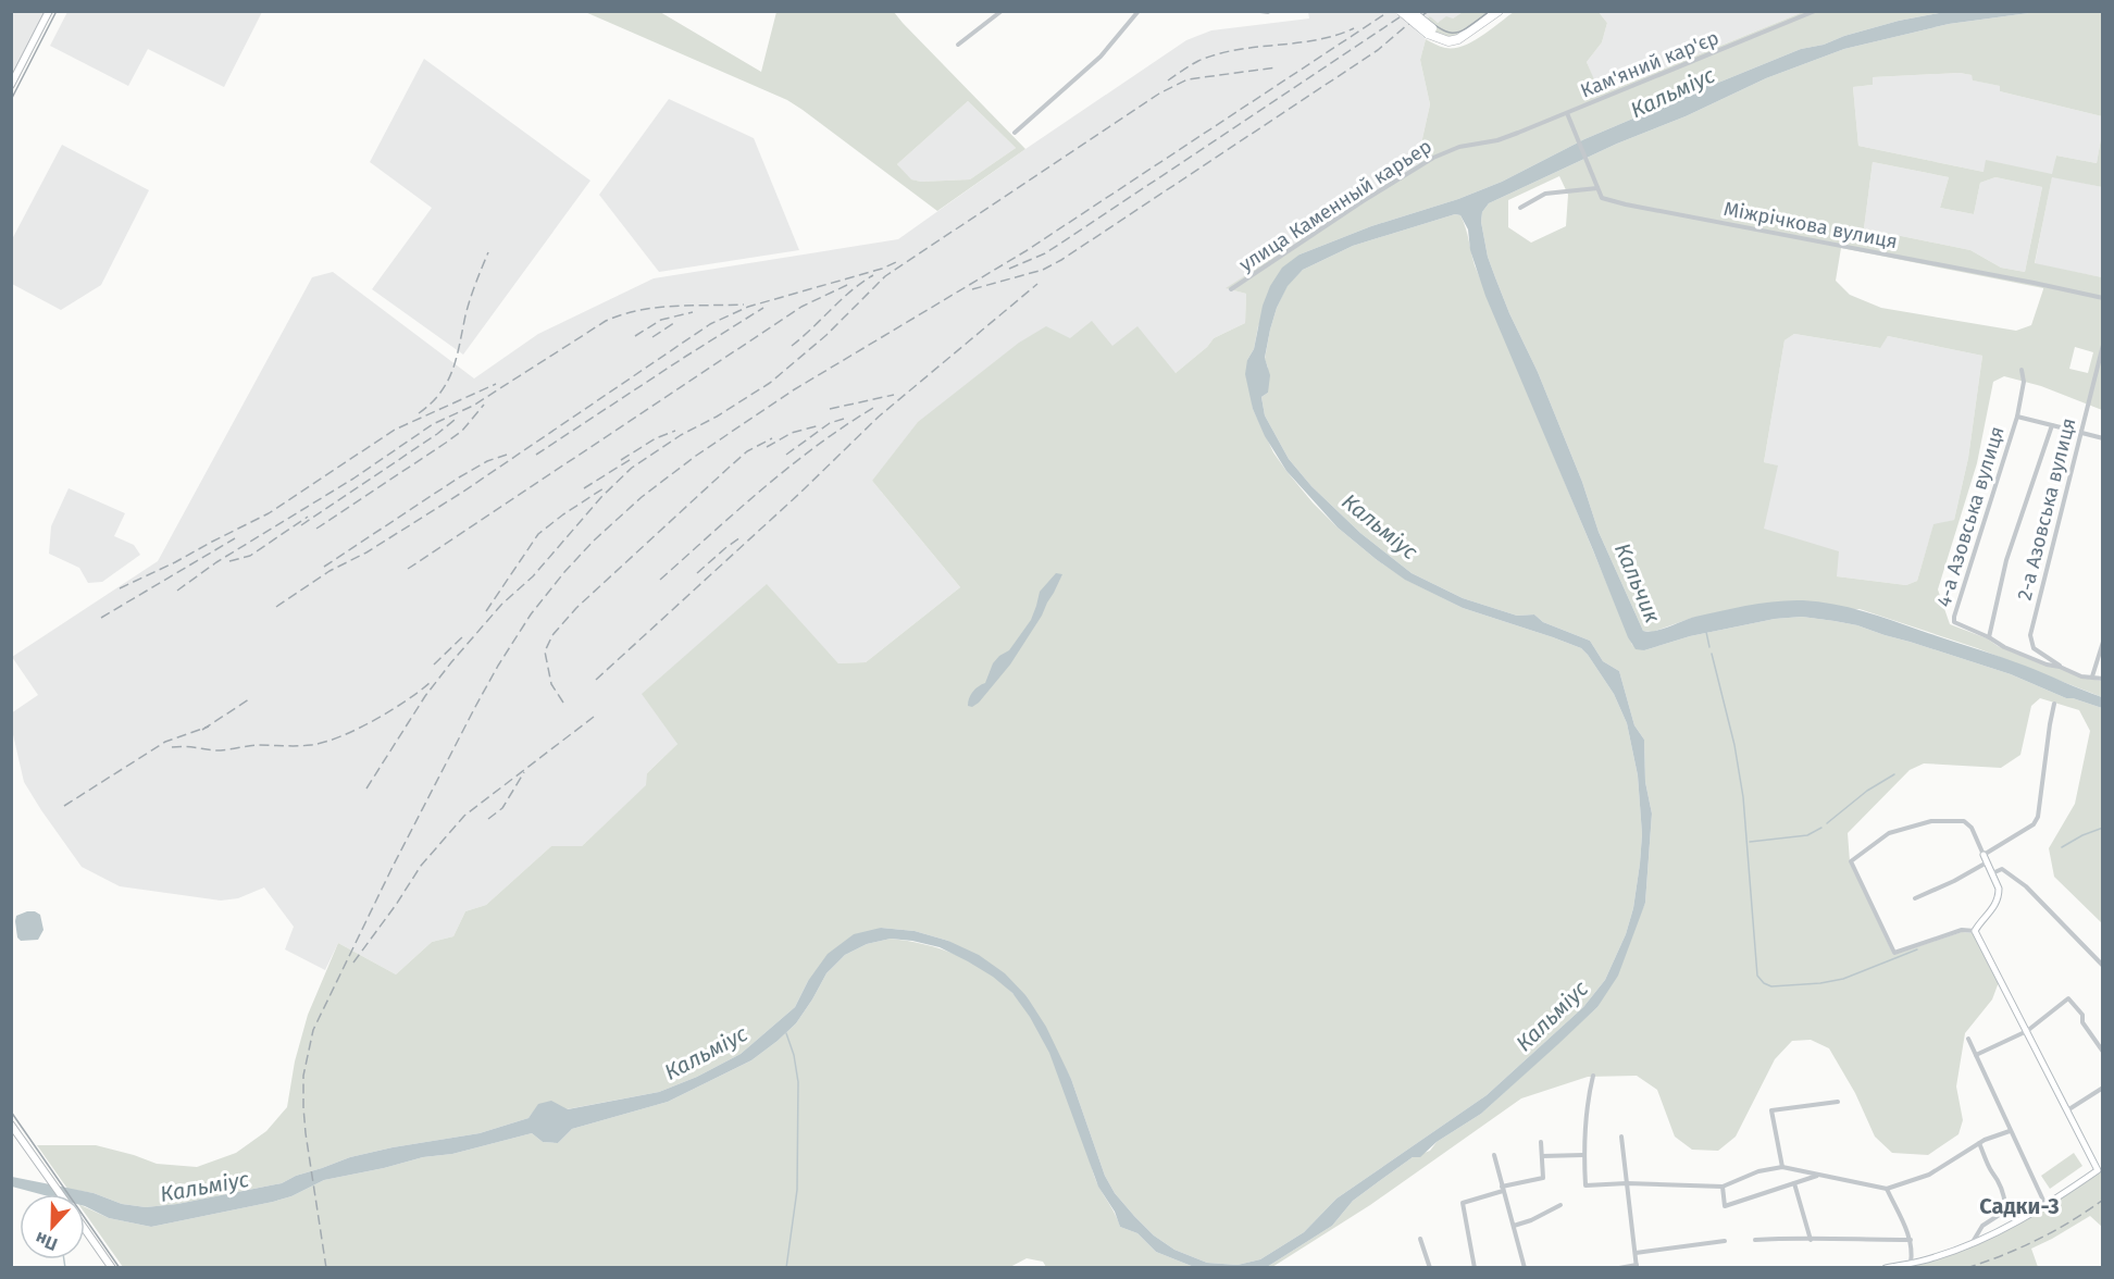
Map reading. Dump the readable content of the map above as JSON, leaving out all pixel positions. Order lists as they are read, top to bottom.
{
  "streets": {
    "street": [
      "Кам'яний кар'єр",
      "улица Каменный карьер",
      "Міжрічкова вулиця",
      "2-а Азовська вулиця",
      "4-а Азовська вулиця"
    ]
  },
  "crossings": [
    ["Кам'яний кар'єр", "улица Каменный карьер"],
    ["2-а Азовська вулиця", "4-а Азовська вулиця"]
  ],
  "districts": ["Садки-3"],
  "water": ["Кальміус", "Кальчик"],
  "north": "bottom"
}
